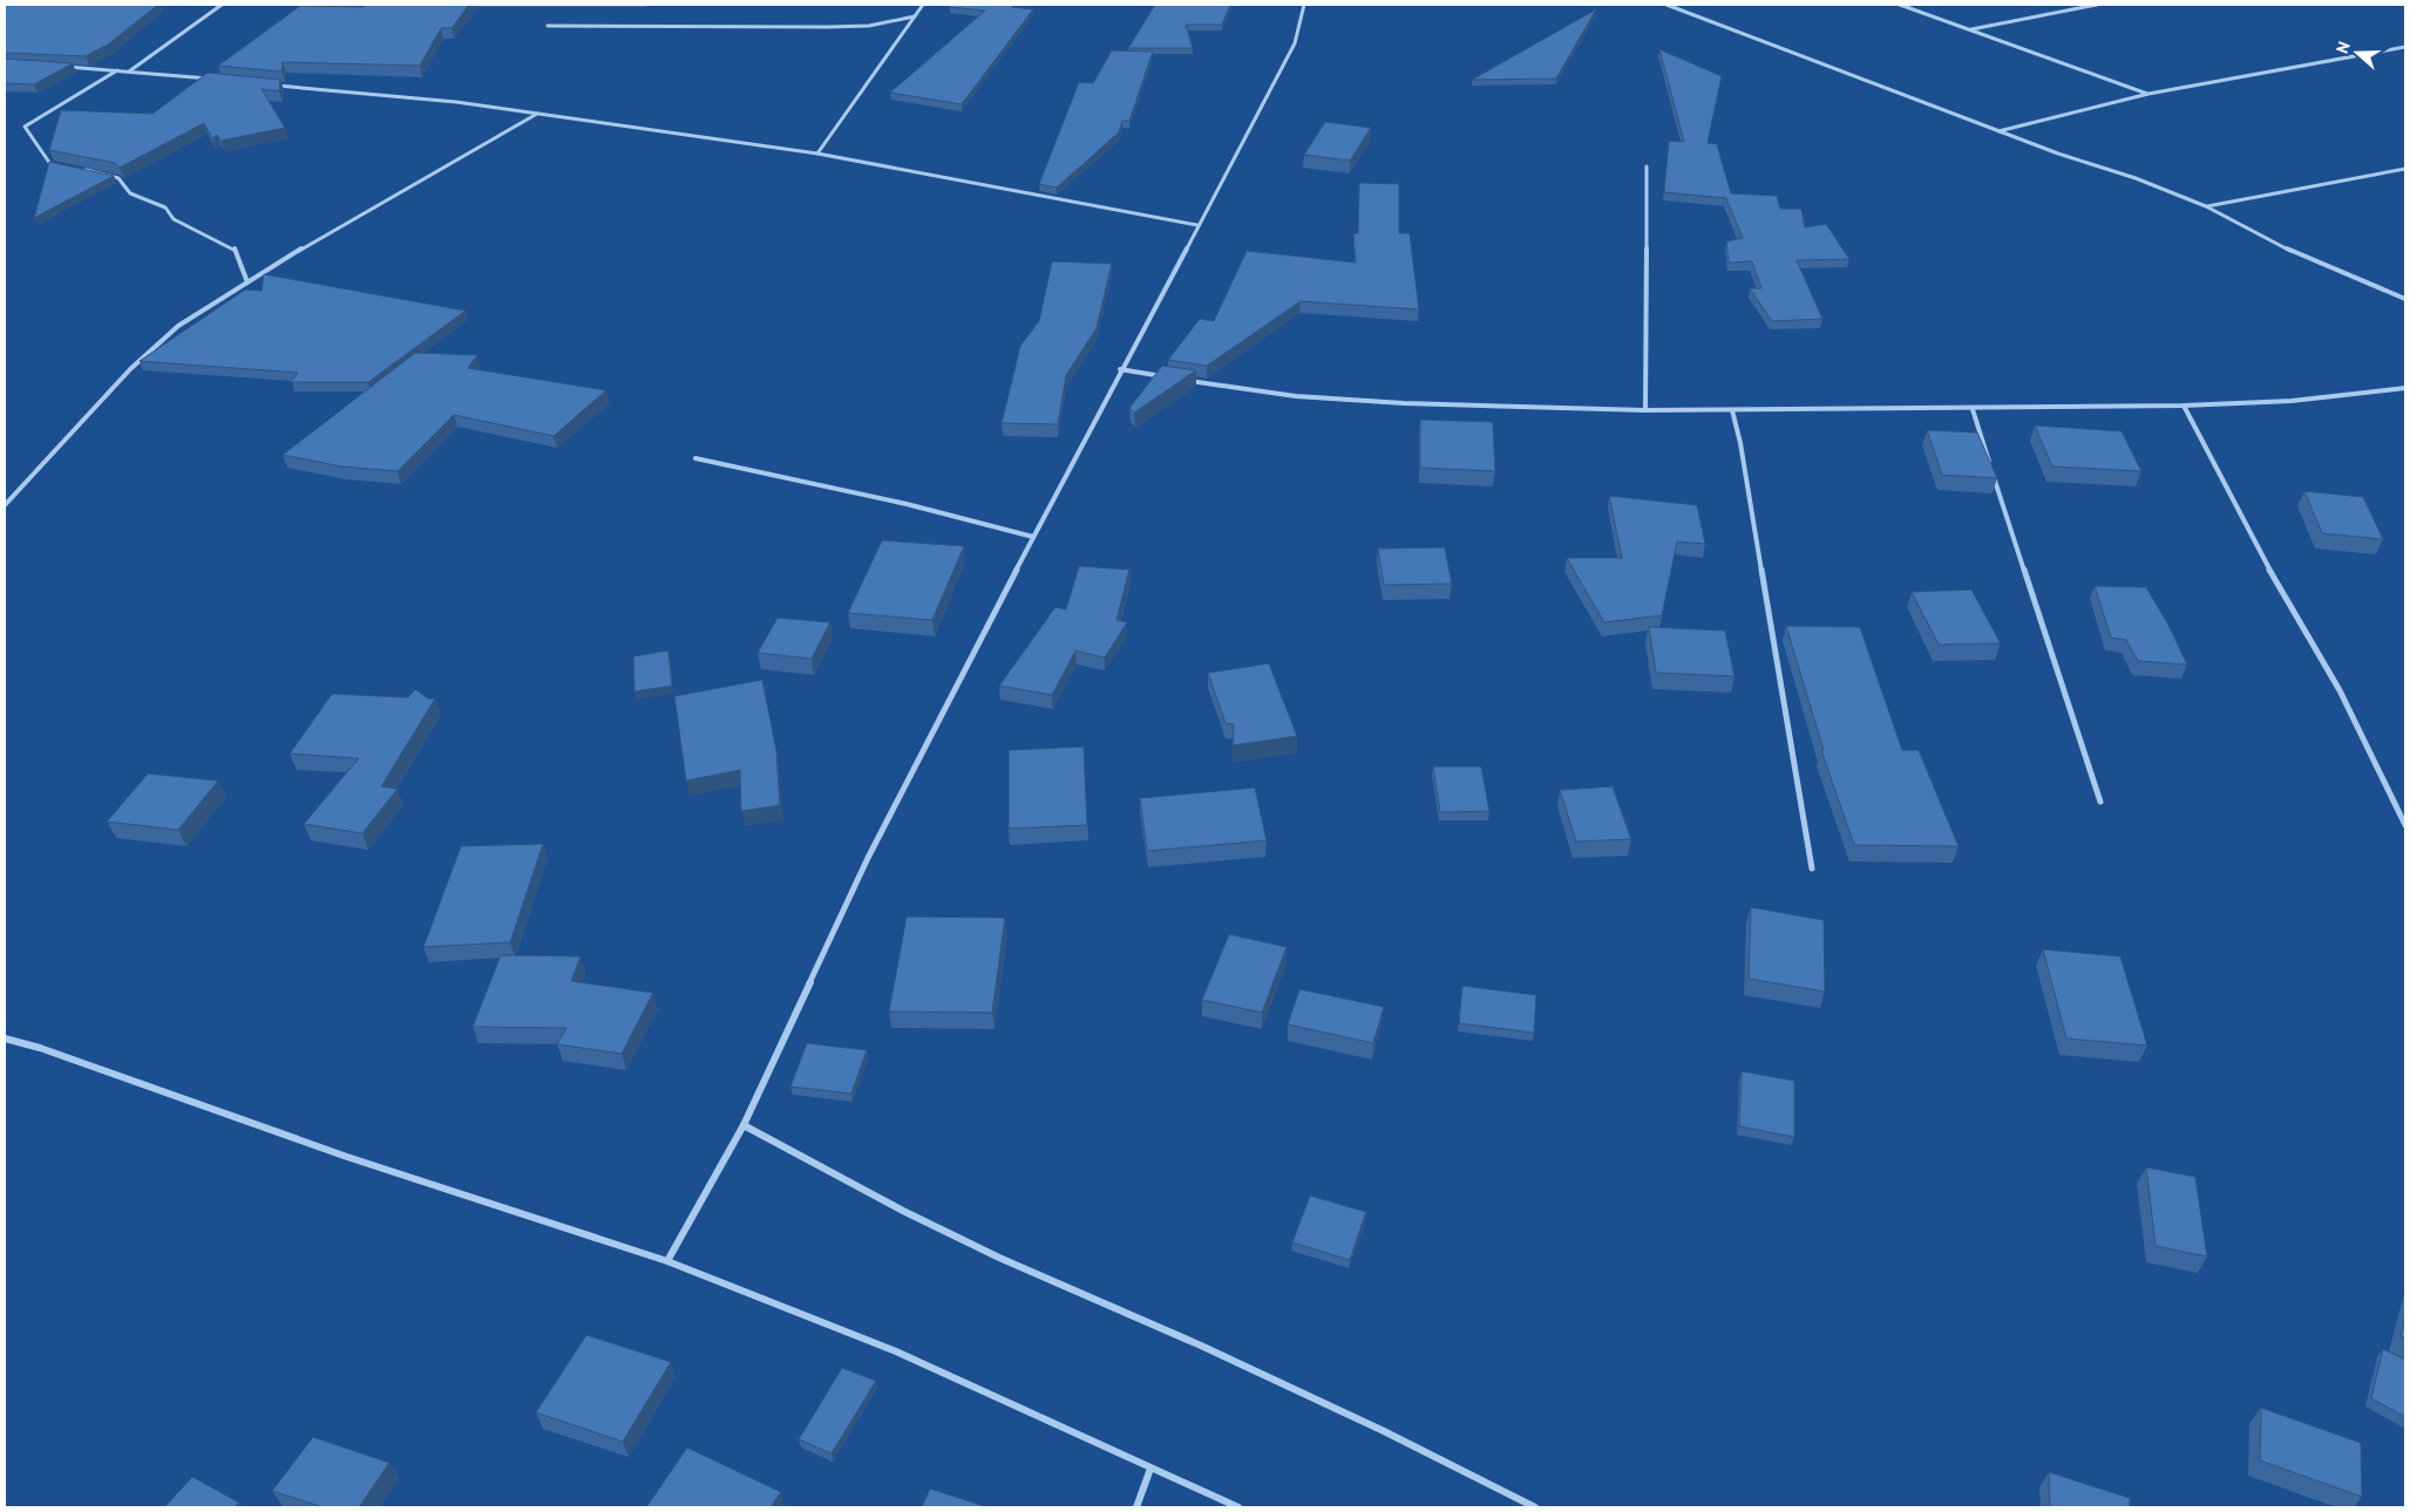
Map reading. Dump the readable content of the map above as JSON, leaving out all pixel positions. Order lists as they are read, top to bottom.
{
  "north": "left"
}
